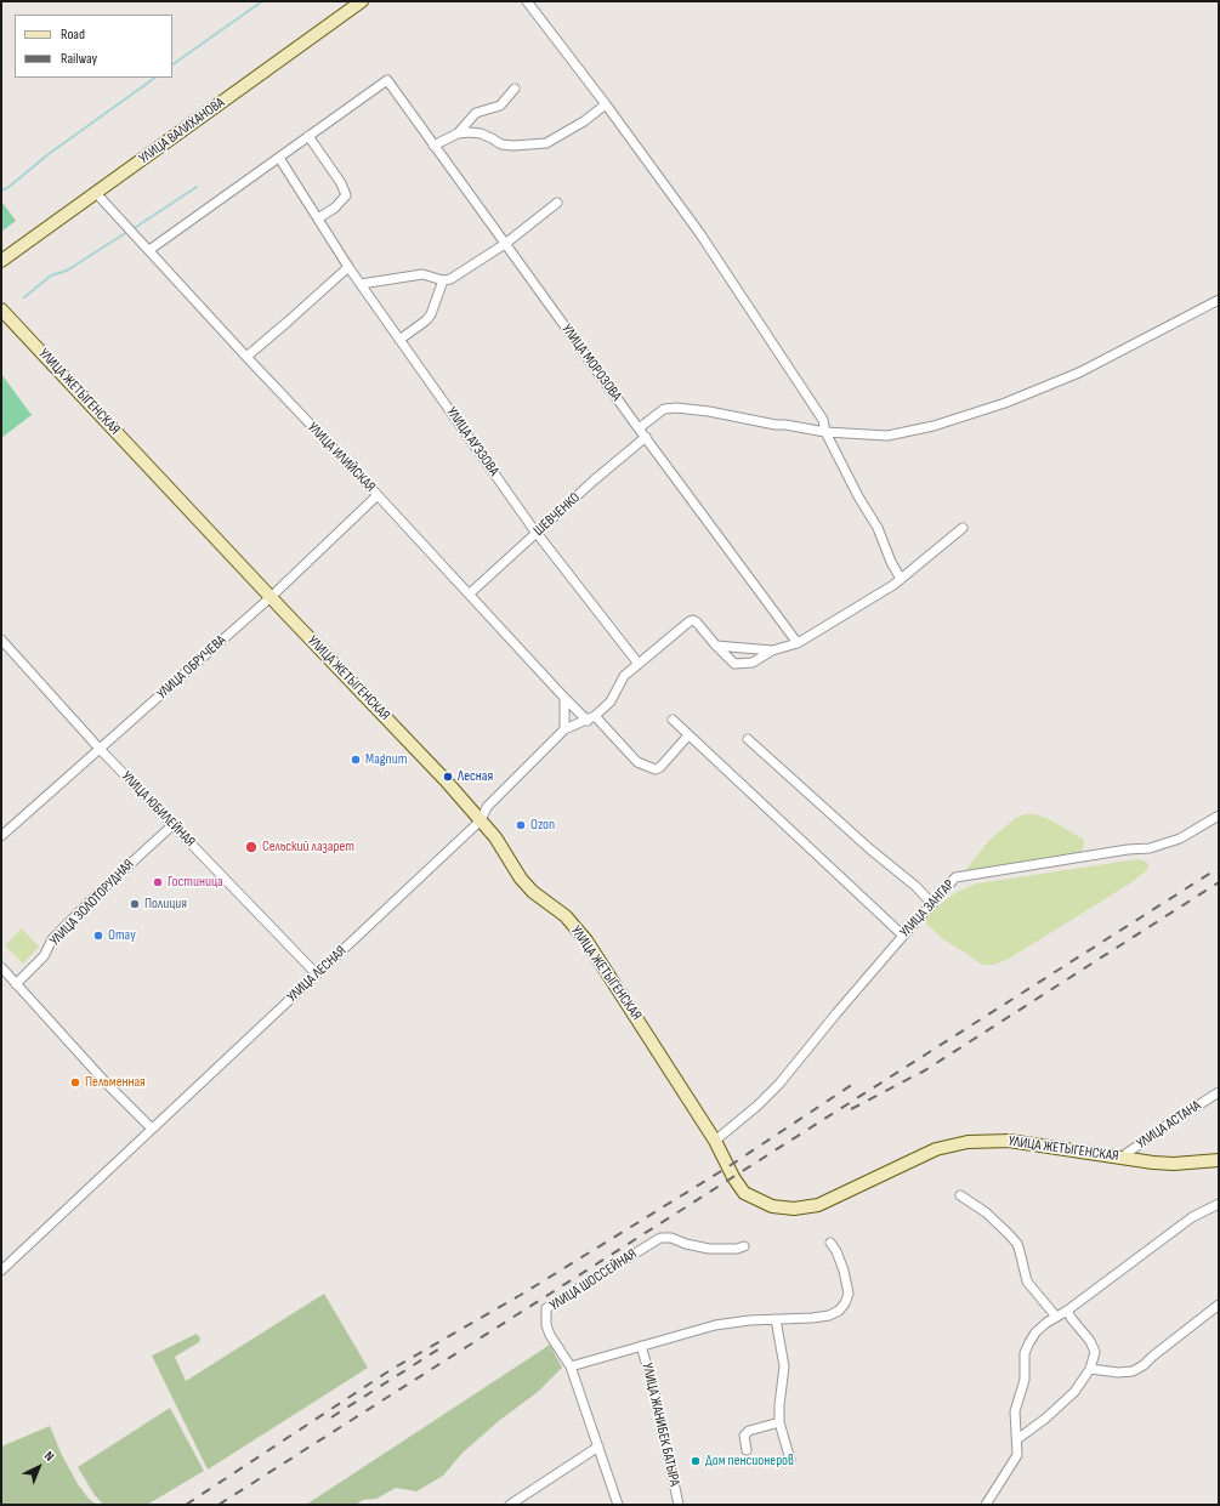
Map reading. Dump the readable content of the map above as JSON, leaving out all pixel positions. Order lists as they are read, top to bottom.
{
  "streets": {
    "main road": ["УЛИЦА ВАЛИХАНОВА", "УЛИЦА ЖЕТЫГЕНСКАЯ"],
    "street": [
      "УЛИЦА МОРОЗОВА",
      "УЛИЦА АУЭЗОВА",
      "УЛИЦА ИЛИЙСКАЯ",
      "ШЕВЧЕНКО",
      "УЛИЦА ОБРУЧЕВА",
      "УЛИЦА ЮБИЛЕЙНАЯ",
      "УЛИЦА ЗОЛОТОРУДНАЯ",
      "УЛИЦА ЗАНГАР",
      "УЛИЦА ЛЕСНАЯ",
      "УЛИЦА АСТАНА",
      "УЛИЦА ШОССЕЙНАЯ",
      "УЛИЦА ЖАНИБЕК БАТЫРА"
    ]
  },
  "crossings": [
    ["УЛИЦА ВАЛИХАНОВА", "УЛИЦА ИЛИЙСКАЯ"],
    ["УЛИЦА МОРОЗОВА", "ШЕВЧЕНКО"],
    ["УЛИЦА ЖЕТЫГЕНСКАЯ", "УЛИЦА ОБРУЧЕВА"],
    ["УЛИЦА ЖЕТЫГЕНСКАЯ", "УЛИЦА ЗАНГАР"],
    ["УЛИЦА ЖЕТЫГЕНСКАЯ", "УЛИЦА ЛЕСНАЯ"],
    ["УЛИЦА ЖЕТЫГЕНСКАЯ", "УЛИЦА АСТАНА"],
    ["УЛИЦА АУЭЗОВА", "ШЕВЧЕНКО"],
    ["УЛИЦА АУЭЗОВА", "УЛИЦА ЛЕСНАЯ"],
    ["УЛИЦА ИЛИЙСКАЯ", "ШЕВЧЕНКО"],
    ["УЛИЦА ИЛИЙСКАЯ", "УЛИЦА ОБРУЧЕВА"],
    ["УЛИЦА ИЛИЙСКАЯ", "УЛИЦА ЛЕСНАЯ"],
    ["УЛИЦА ОБРУЧЕВА", "УЛИЦА ЮБИЛЕЙНАЯ"],
    ["УЛИЦА ЮБИЛЕЙНАЯ", "УЛИЦА ЗОЛОТОРУДНАЯ"],
    ["УЛИЦА ЮБИЛЕЙНАЯ", "УЛИЦА ЛЕСНАЯ"]
  ],
  "places": [
    "Magnum",
    "Лесная",
    "Ozon",
    "Сельский лазарет",
    "Гостиница",
    "Полиция",
    "Отау",
    "Пельменная",
    "Дом пенсионеров"
  ],
  "legend": ["Road", "Railway"],
  "north": "top right"
}
